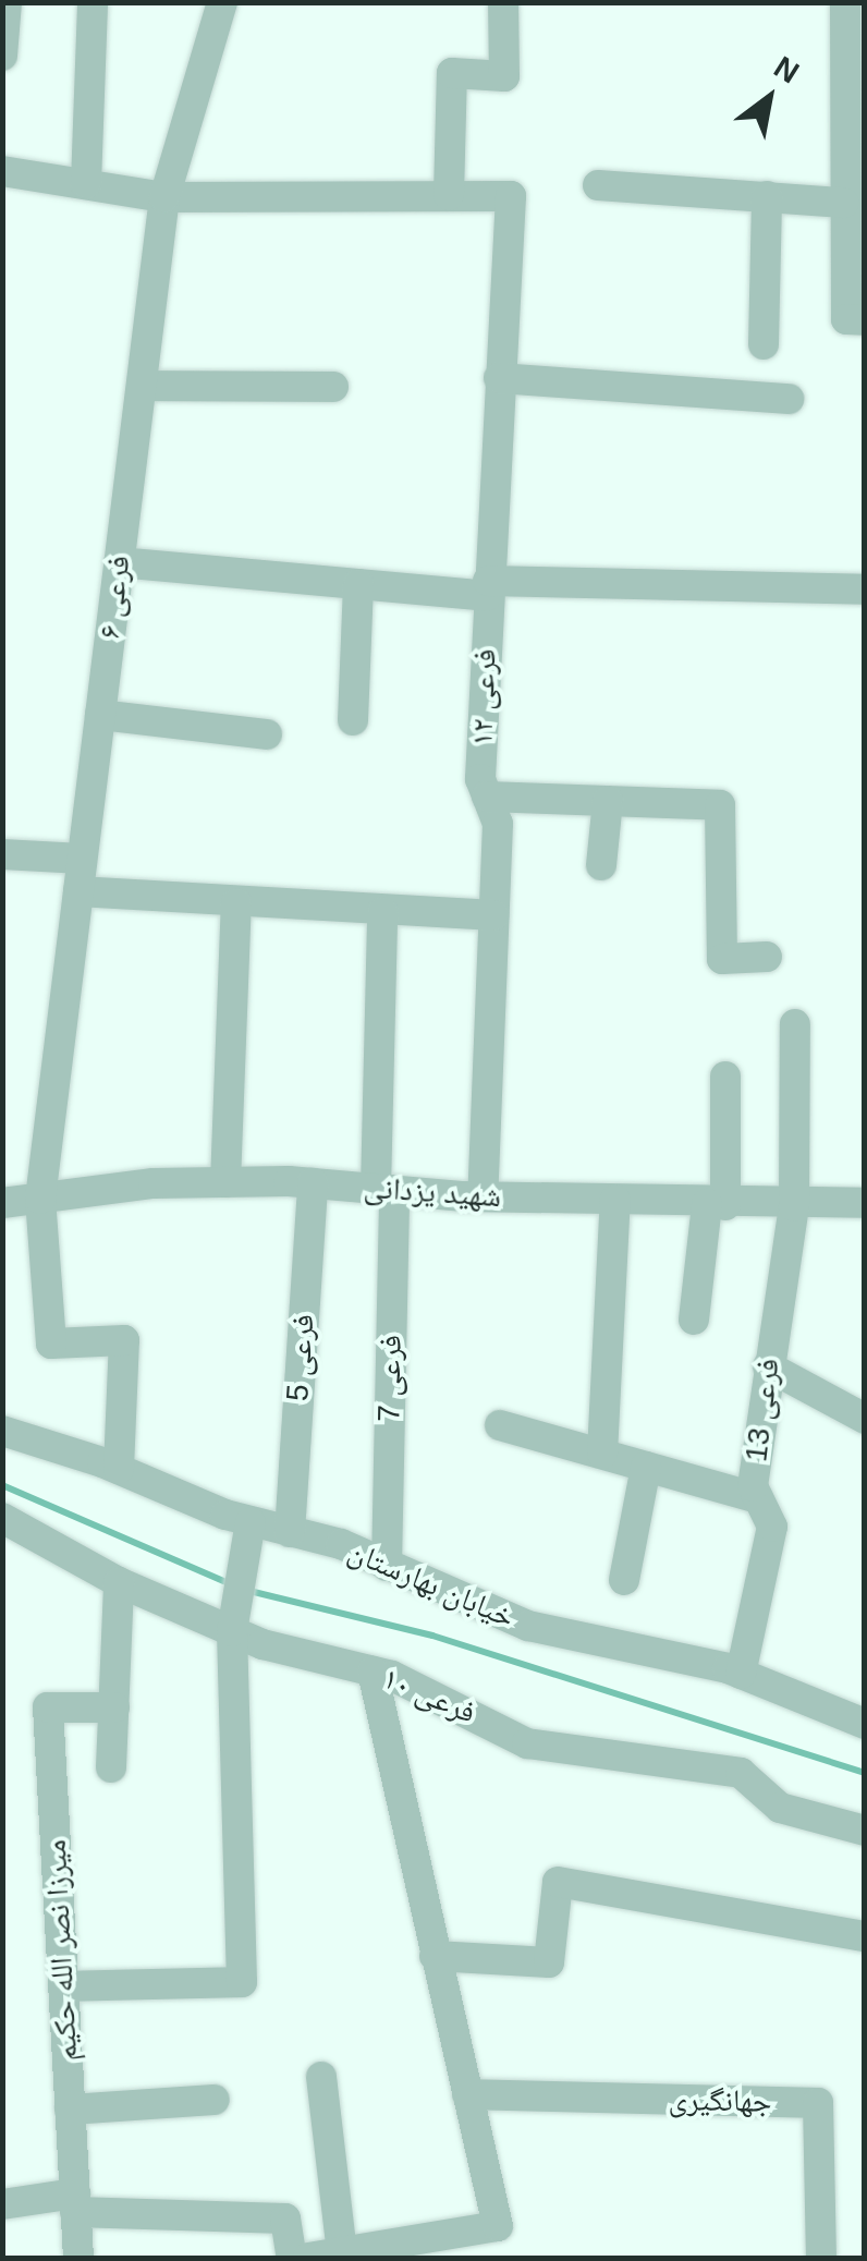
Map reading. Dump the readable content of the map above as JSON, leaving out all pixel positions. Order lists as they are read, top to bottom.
{
  "streets": {
    "street": [
      "فرعی ۶",
      "فرعی ۱۲",
      "شهید یزدانی",
      "فرعی 5",
      "فرعی 7",
      "فرعی 13",
      "خیابان بهارستان",
      "فرعی ۱۰",
      "میرزا نصر الله حکیم",
      "جهانگیری"
    ]
  },
  "crossings": [
    ["فرعی ۶", "شهید یزدانی"],
    ["فرعی ۶", "خیابان بهارستان"],
    ["فرعی ۱۲", "شهید یزدانی"],
    ["شهید یزدانی", "فرعی 5"],
    ["شهید یزدانی", "فرعی 7"],
    ["شهید یزدانی", "فرعی 13"],
    ["فرعی 5", "خیابان بهارستان"],
    ["فرعی 7", "خیابان بهارستان"],
    ["فرعی 13", "خیابان بهارستان"]
  ],
  "north": "top right"
}
